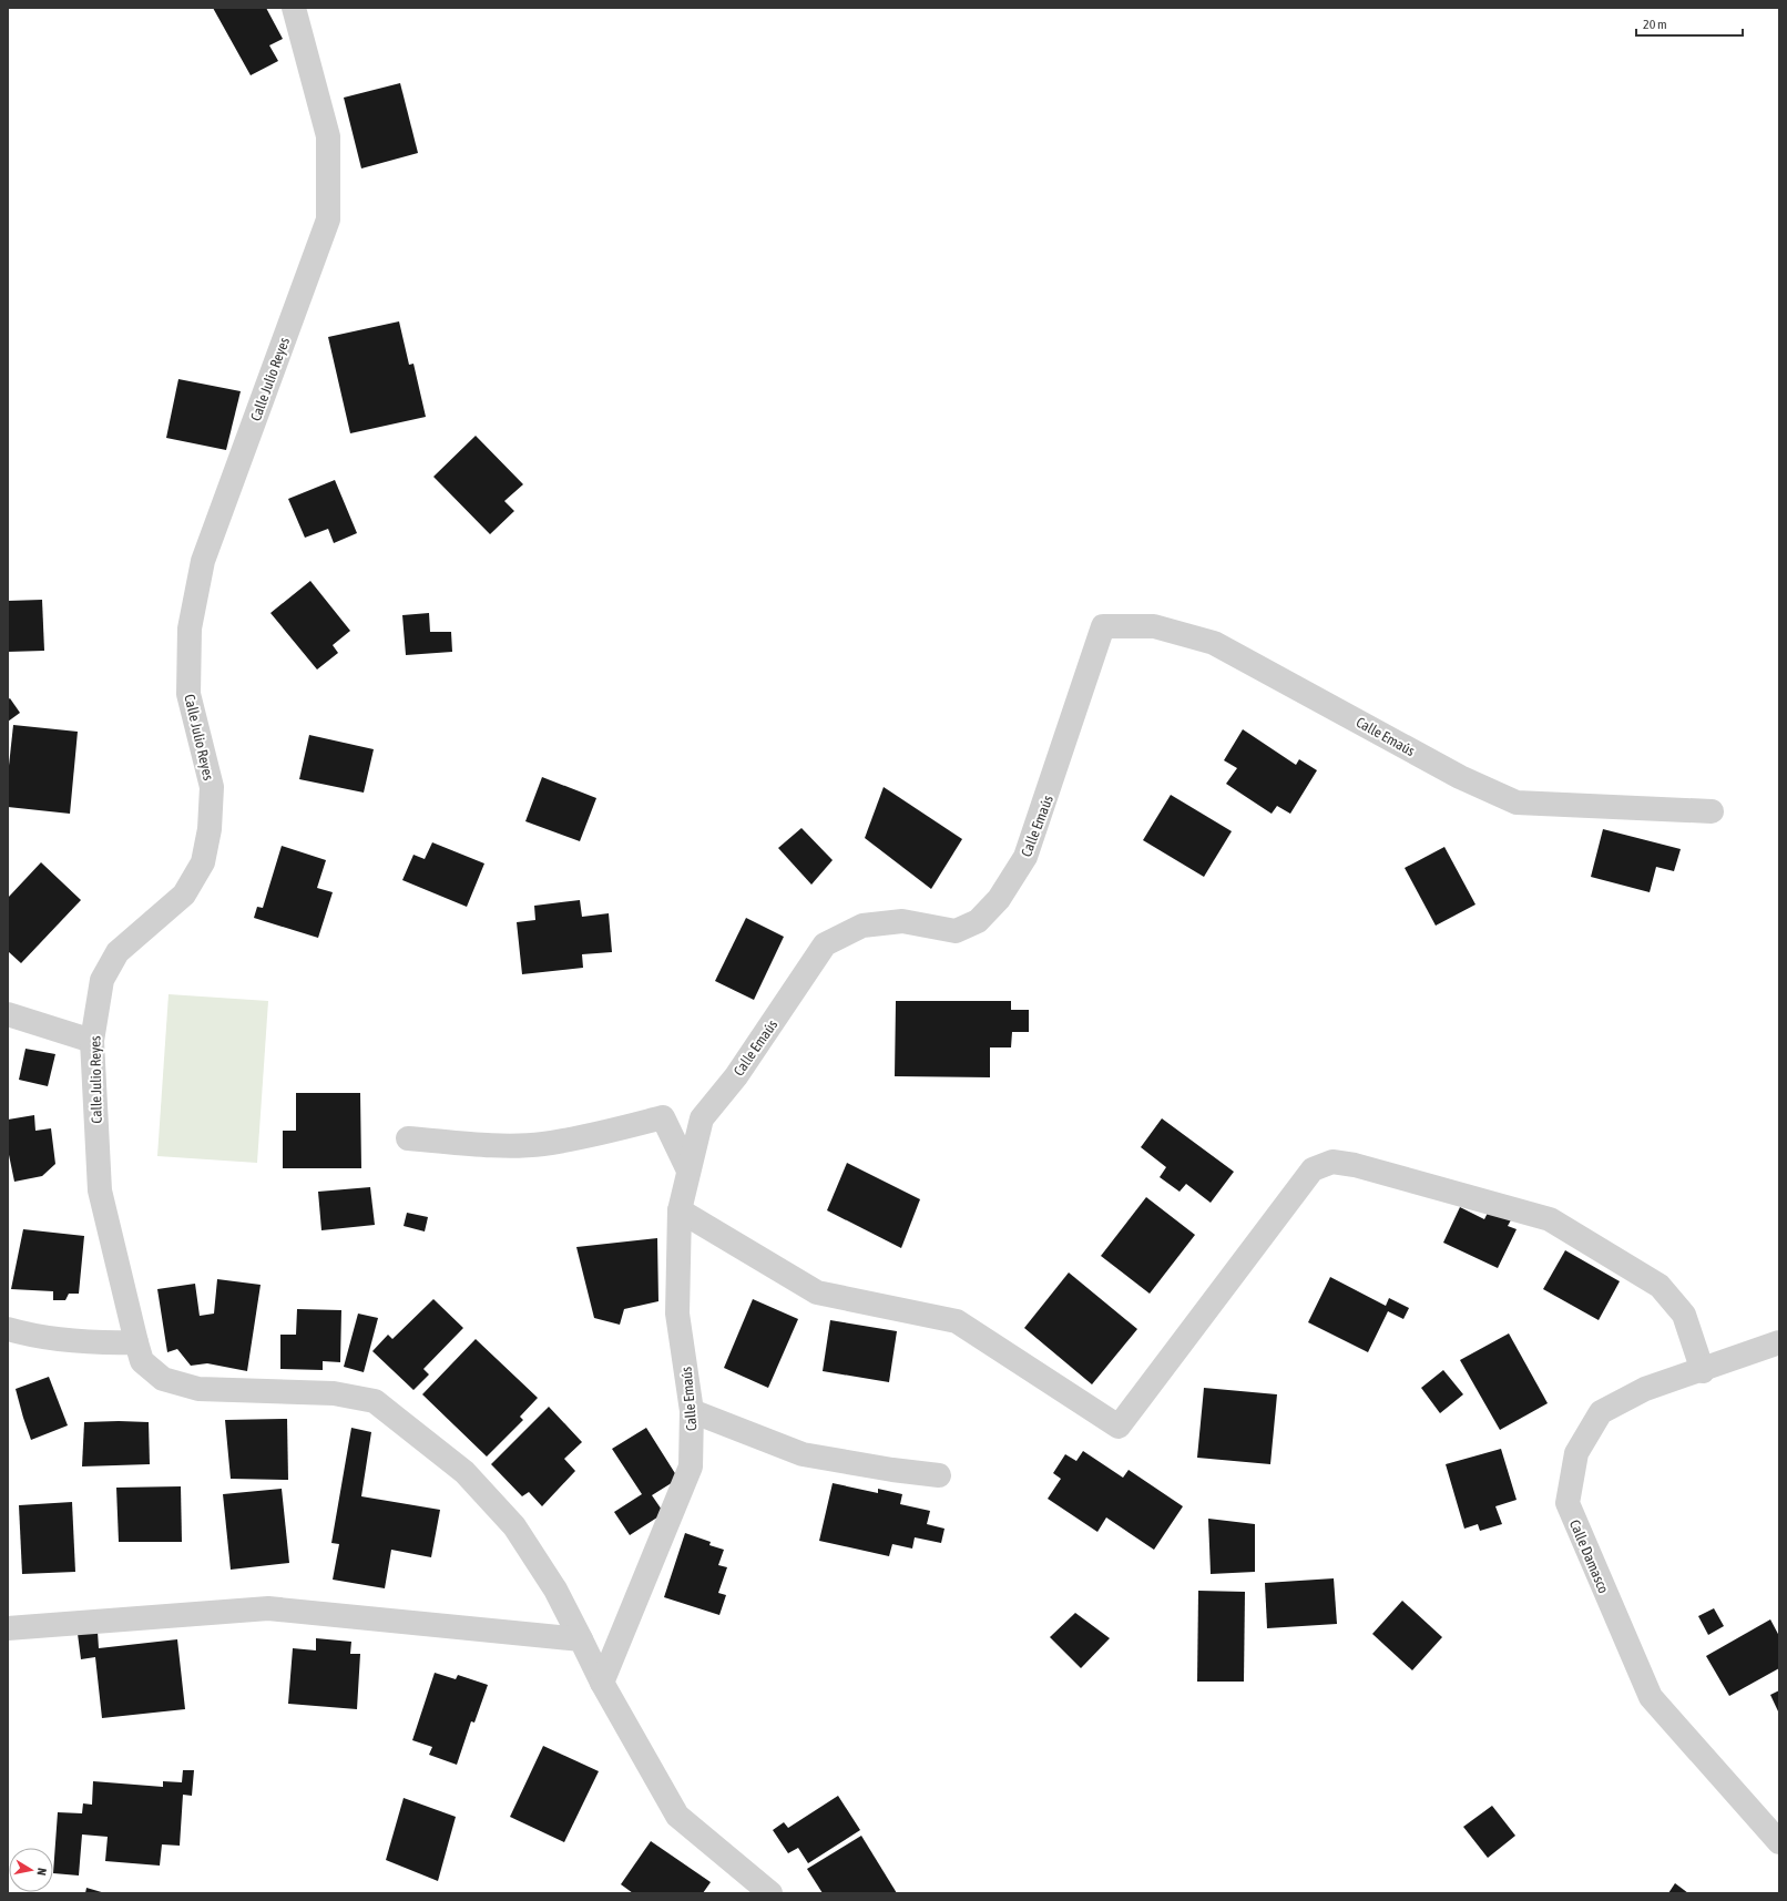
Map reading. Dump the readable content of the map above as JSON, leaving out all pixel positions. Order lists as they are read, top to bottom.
{
  "streets": {
    "street": ["Calle Julio Reyes", "Calle Emaús", "Calle Damasco"]
  },
  "crossings": [
    ["Calle Julio Reyes", "Calle Emaús"]
  ],
  "scale_bar": "20 m",
  "north": "right"
}
